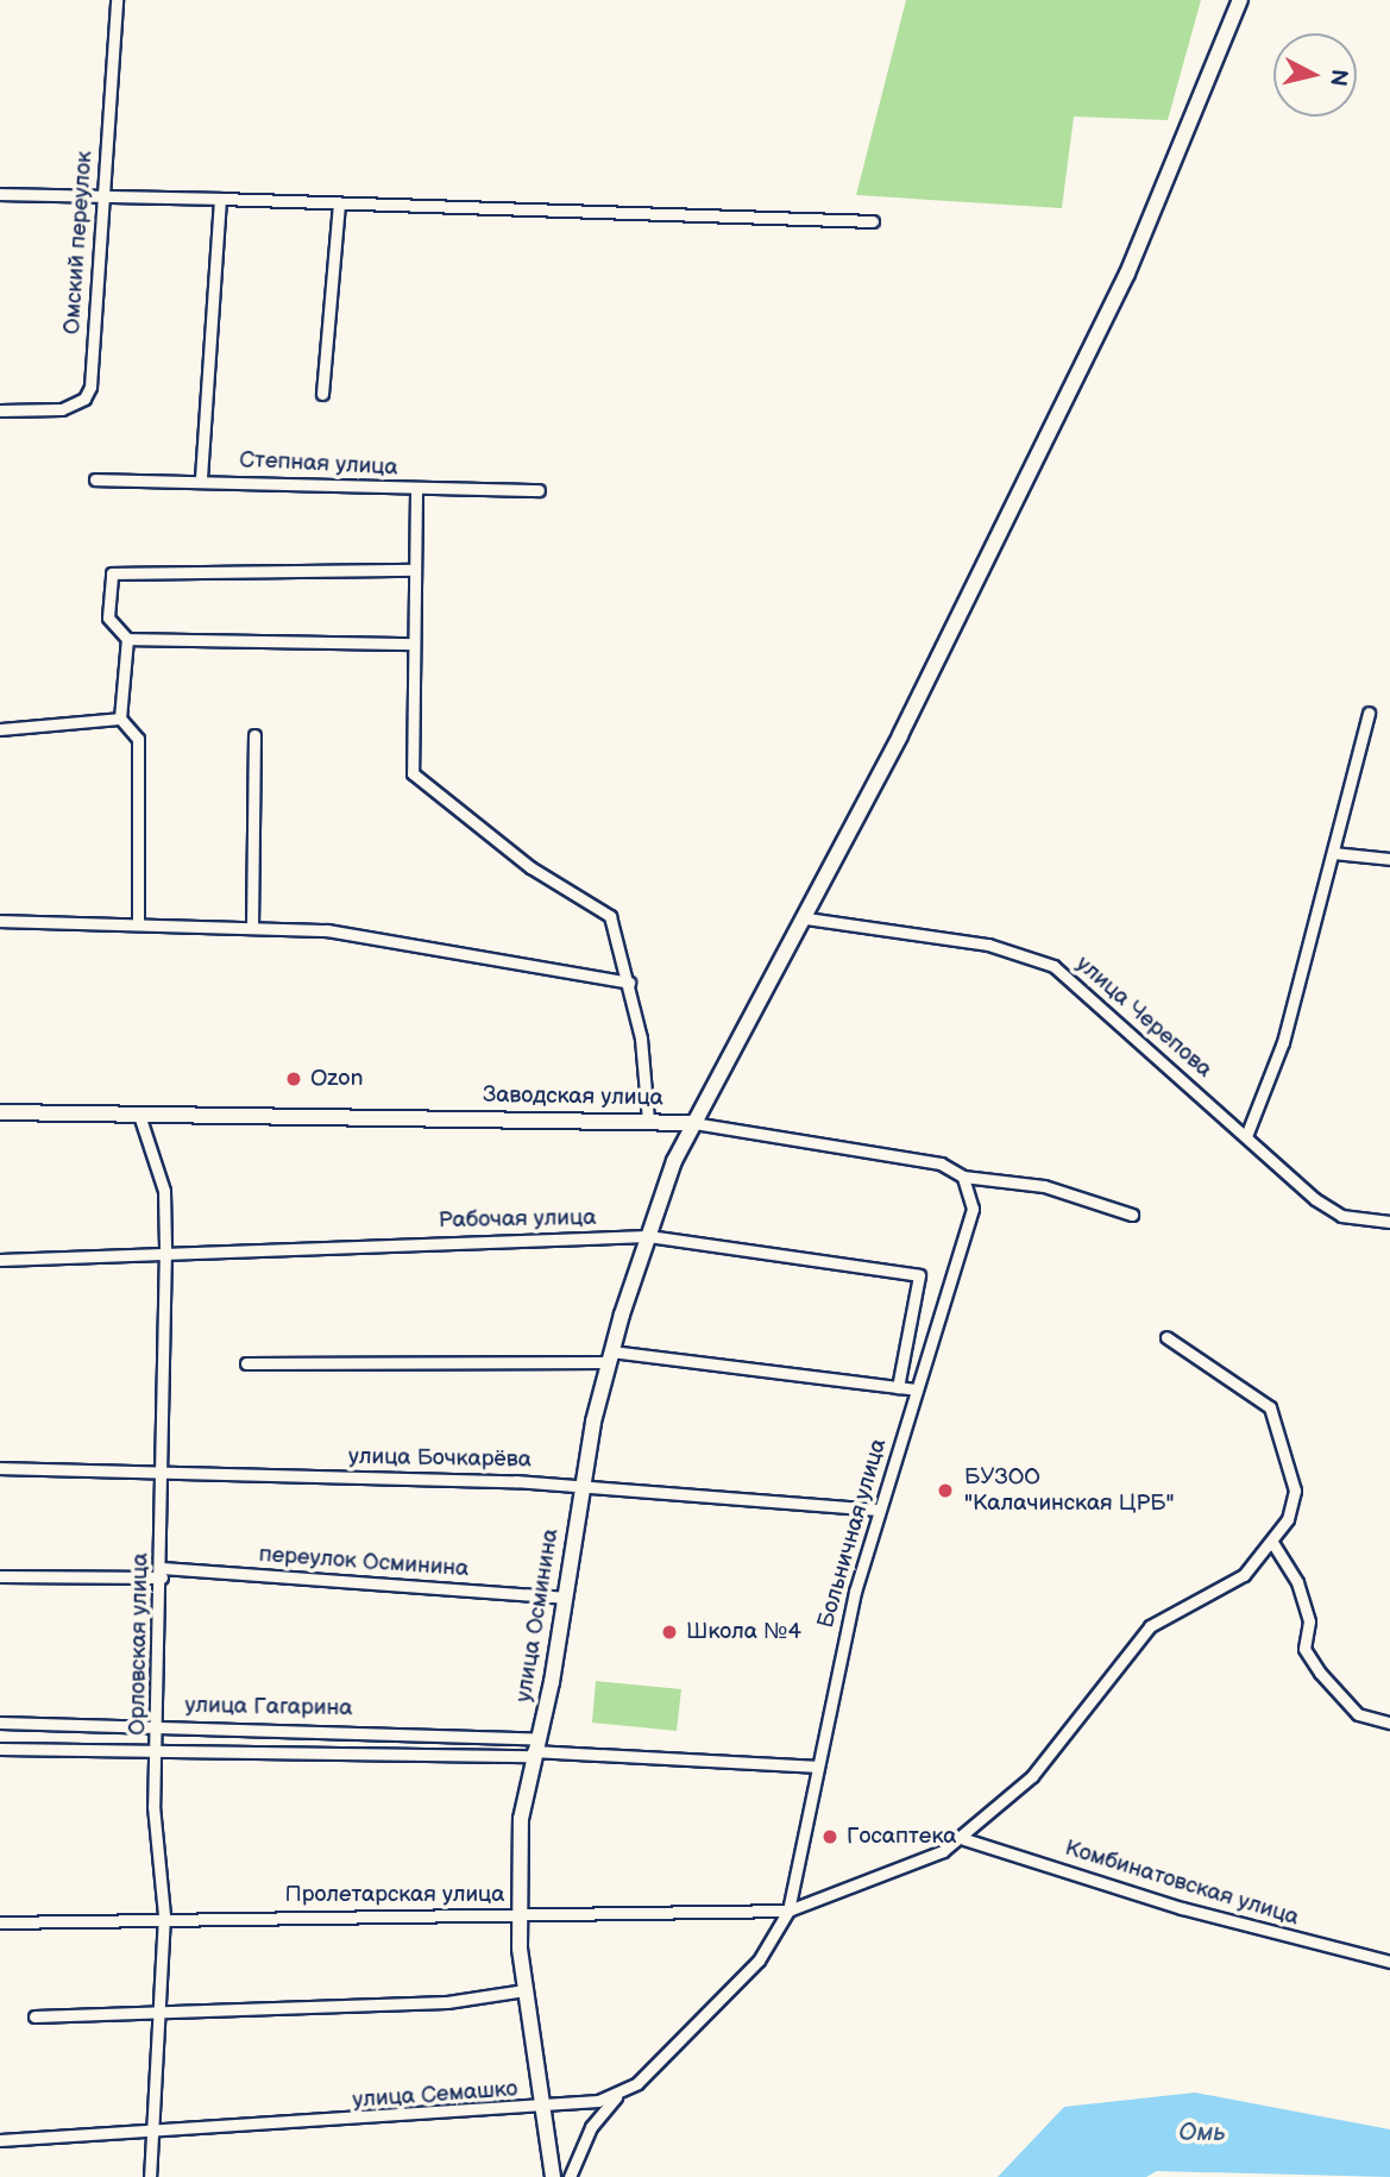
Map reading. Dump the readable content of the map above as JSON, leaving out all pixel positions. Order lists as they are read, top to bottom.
{
  "streets": {
    "street": [
      "Омский переулок",
      "Степная улица",
      "улица Черепова",
      "Заводская улица",
      "Рабочая улица",
      "улица Бочкарёва",
      "Больничная улица",
      "переулок Осминина",
      "улица Осминина",
      "Орловская улица",
      "улица Гагарина",
      "Комбинатовская улица",
      "Пролетарская улица",
      "улица Семашко"
    ]
  },
  "crossings": [
    ["улица Черепова", "улица Осминина"],
    ["Заводская улица", "Больничная улица"],
    ["Заводская улица", "улица Осминина"],
    ["Заводская улица", "Орловская улица"],
    ["Рабочая улица", "улица Осминина"],
    ["Рабочая улица", "Орловская улица"],
    ["улица Бочкарёва", "Больничная улица"],
    ["улица Бочкарёва", "улица Осминина"],
    ["улица Бочкарёва", "Орловская улица"],
    ["Больничная улица", "улица Гагарина"],
    ["Больничная улица", "Пролетарская улица"],
    ["переулок Осминина", "улица Осминина"],
    ["переулок Осминина", "Орловская улица"],
    ["улица Осминина", "улица Гагарина"],
    ["улица Осминина", "Пролетарская улица"],
    ["улица Осминина", "улица Семашко"],
    ["Орловская улица", "улица Гагарина"],
    ["Орловская улица", "Пролетарская улица"],
    ["Орловская улица", "улица Семашко"]
  ],
  "water": ["Омь"],
  "places": [
    "Ozon",
    "БУЗОО \"Калачинская ЦРБ\"",
    "Школа №4",
    "Госаптека"
  ],
  "north": "right"
}
